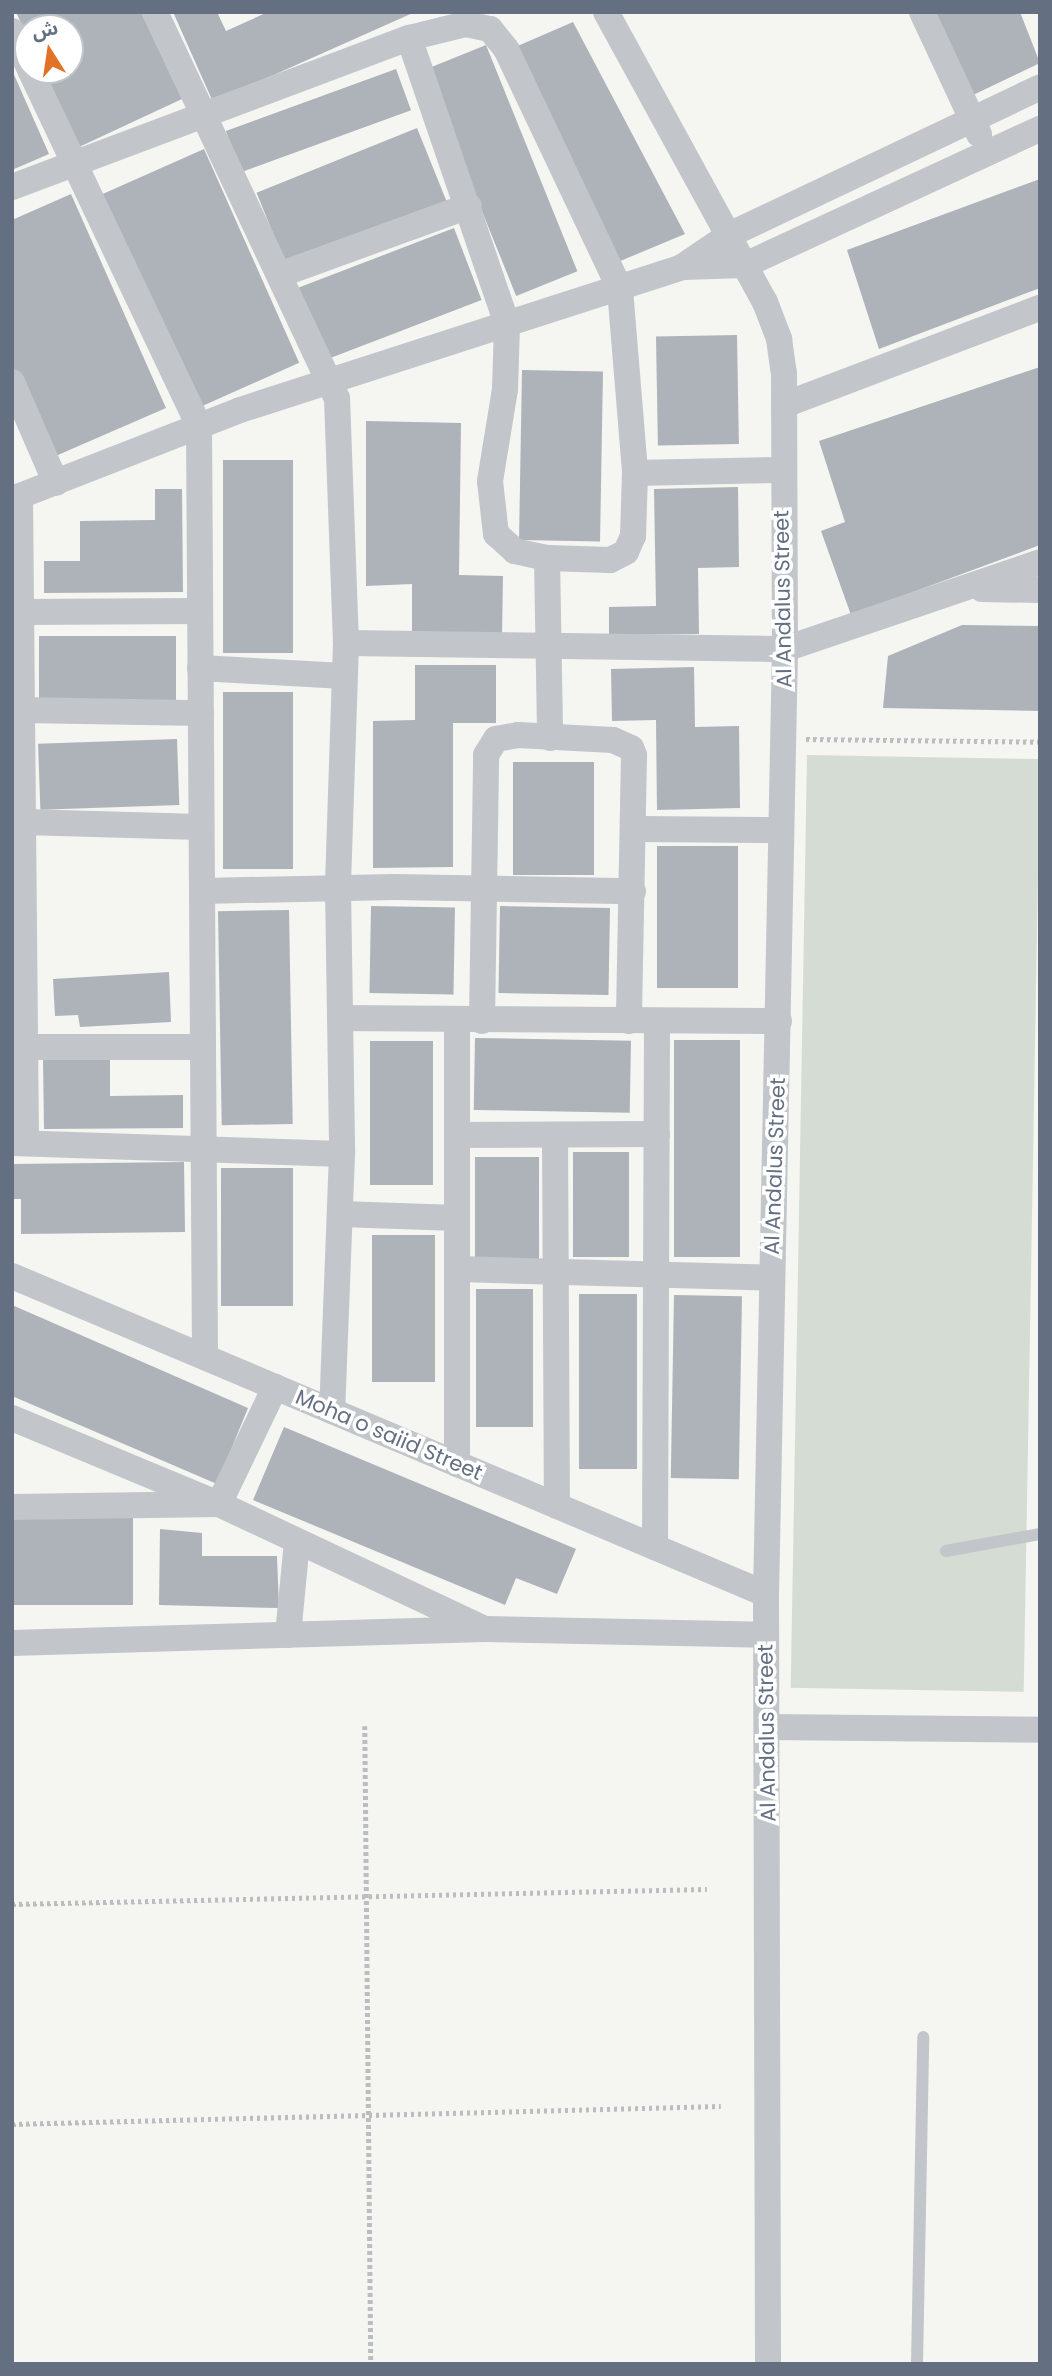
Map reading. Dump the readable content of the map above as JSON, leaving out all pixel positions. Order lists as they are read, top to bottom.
{
  "streets": {
    "street": ["Al Andalus Street", "Moha o saiid Street"]
  },
  "crossings": [
    ["Al Andalus Street", "Moha o saiid Street"]
  ],
  "north": "top"
}
